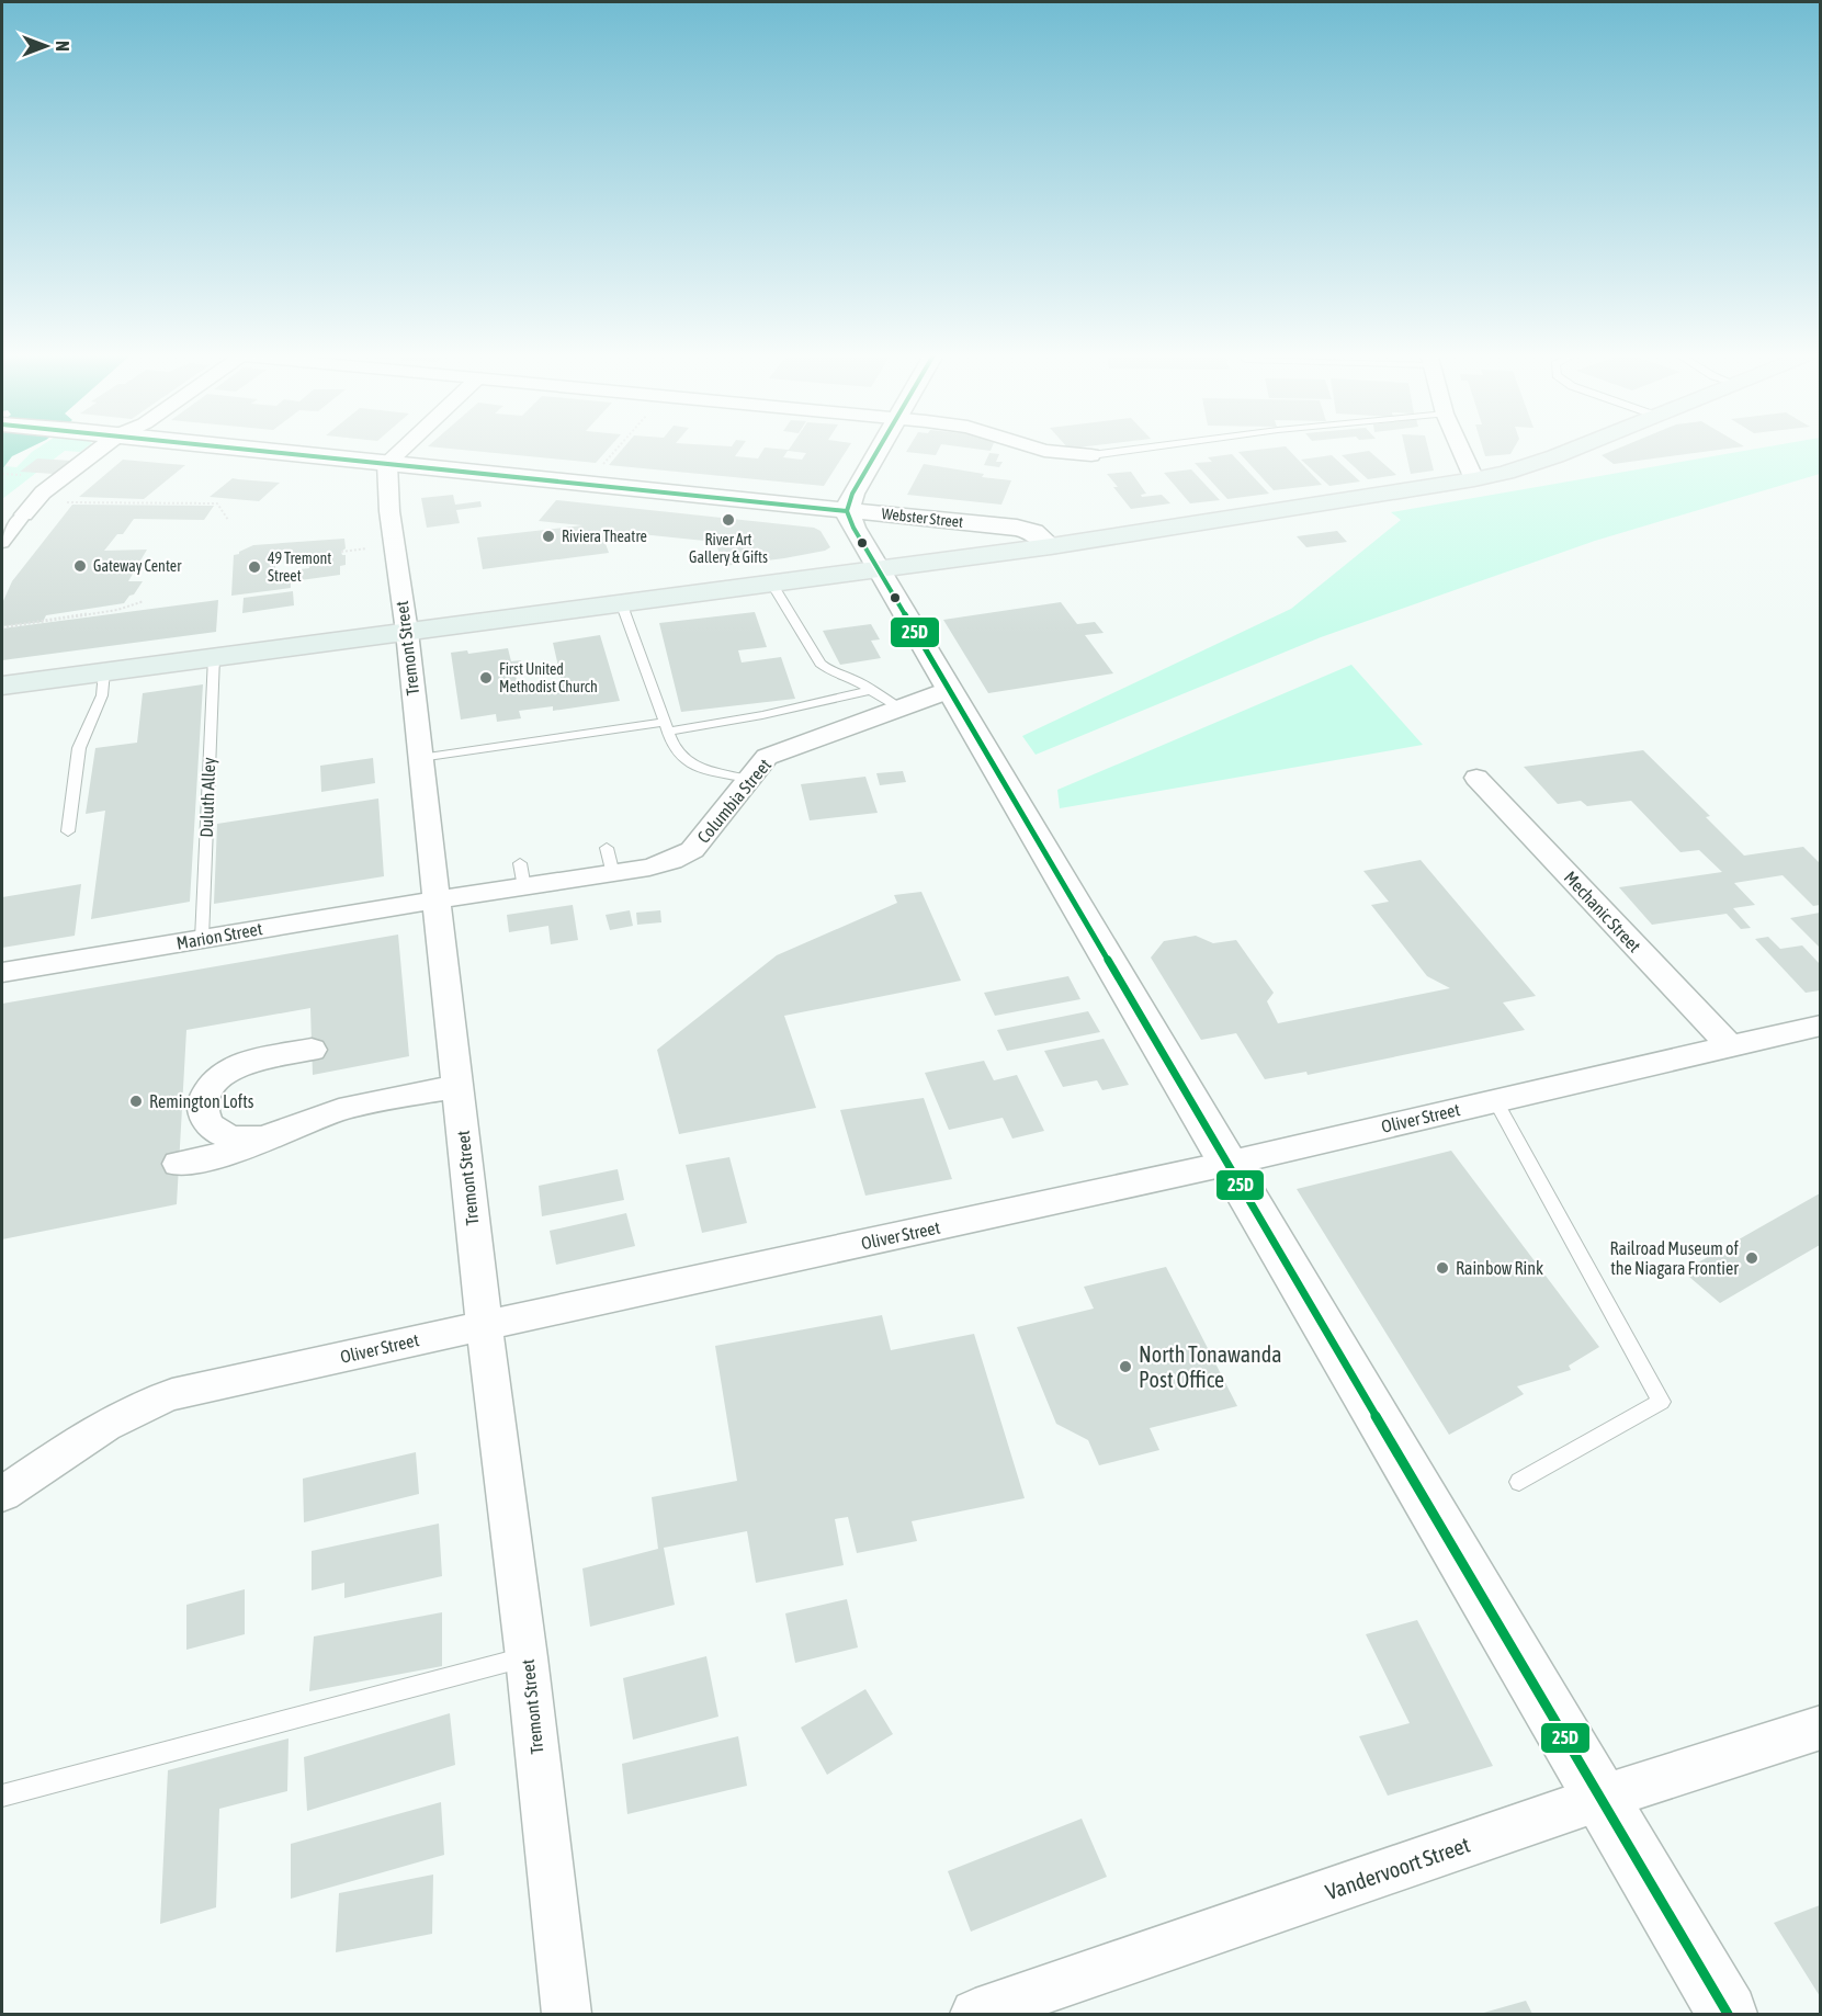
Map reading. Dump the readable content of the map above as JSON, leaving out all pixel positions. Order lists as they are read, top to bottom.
{
  "streets": {
    "street": [
      "Webster Street",
      "Tremont Street",
      "Columbia Street",
      "Mechanic Street",
      "Marion Street",
      "Oliver Street",
      "Vandervoort Street"
    ],
    "lane": ["Duluth Alley"]
  },
  "crossings": [
    ["Webster Street", "Tremont Street"],
    ["Tremont Street", "Columbia Street"],
    ["Tremont Street", "Marion Street"],
    ["Tremont Street", "Oliver Street"],
    ["Duluth Alley", "Marion Street"],
    ["Columbia Street", "Marion Street"],
    ["Mechanic Street", "Oliver Street"]
  ],
  "places": [
    "River Art Gallery & Gifts",
    "Riviera Theatre",
    "Gateway Center",
    "49 Tremont Street",
    "First United Methodist Church",
    "Remington Lofts",
    "Railroad Museum of the Niagara Frontier",
    "Rainbow Rink",
    "North Tonawanda Post Office"
  ],
  "lines": ["transit line 25D"],
  "north": "right"
}
